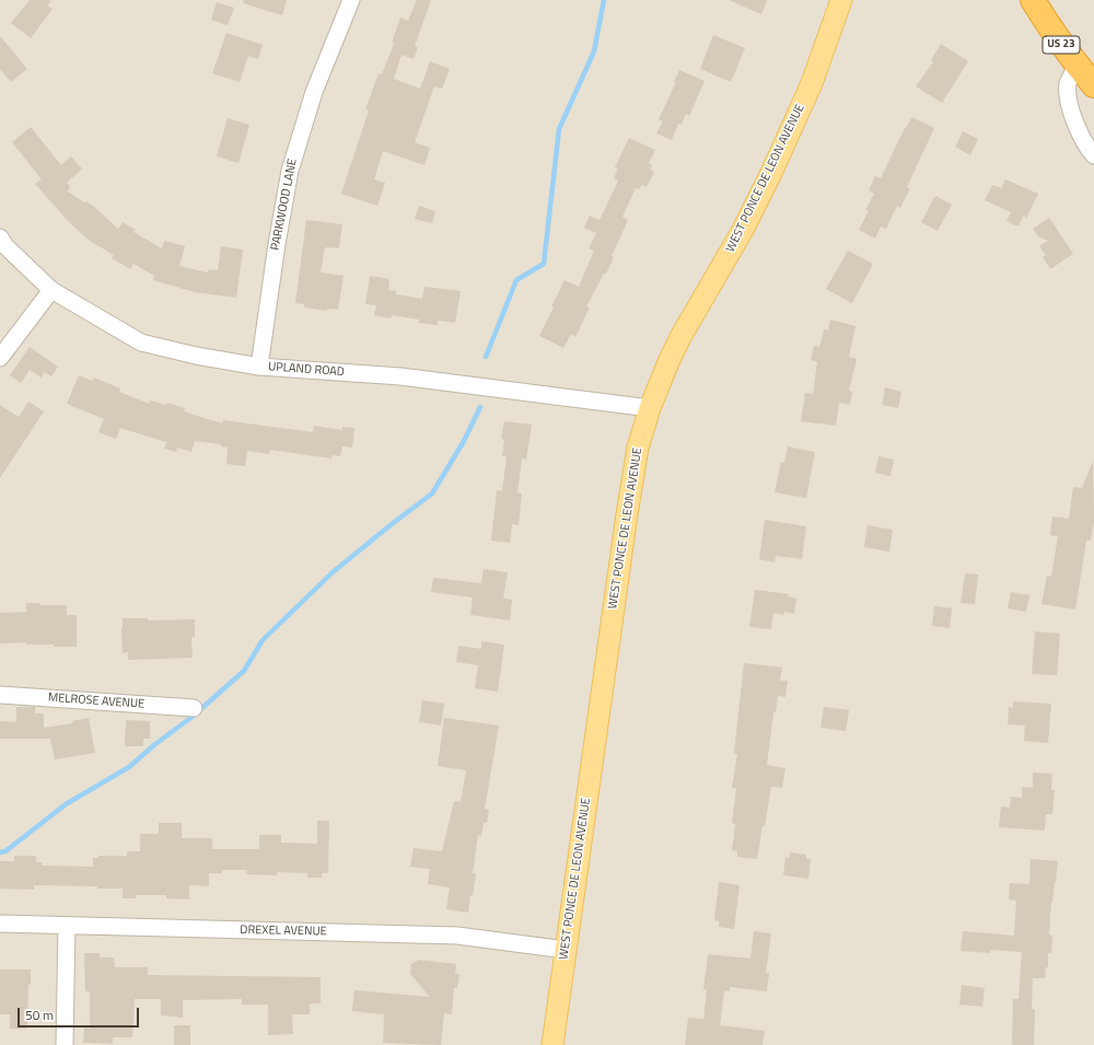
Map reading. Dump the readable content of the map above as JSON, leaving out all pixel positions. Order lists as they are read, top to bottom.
{
  "streets": {
    "highway": ["US 23"],
    "main road": ["WEST PONCE DE LEON AVENUE"],
    "street": [
      "PARKWOOD LANE",
      "UPLAND ROAD",
      "MELROSE AVENUE",
      "DREXEL AVENUE"
    ]
  },
  "crossings": [
    ["WEST PONCE DE LEON AVENUE", "UPLAND ROAD"],
    ["WEST PONCE DE LEON AVENUE", "DREXEL AVENUE"],
    ["PARKWOOD LANE", "UPLAND ROAD"]
  ],
  "scale_bar": "50 m"
}
